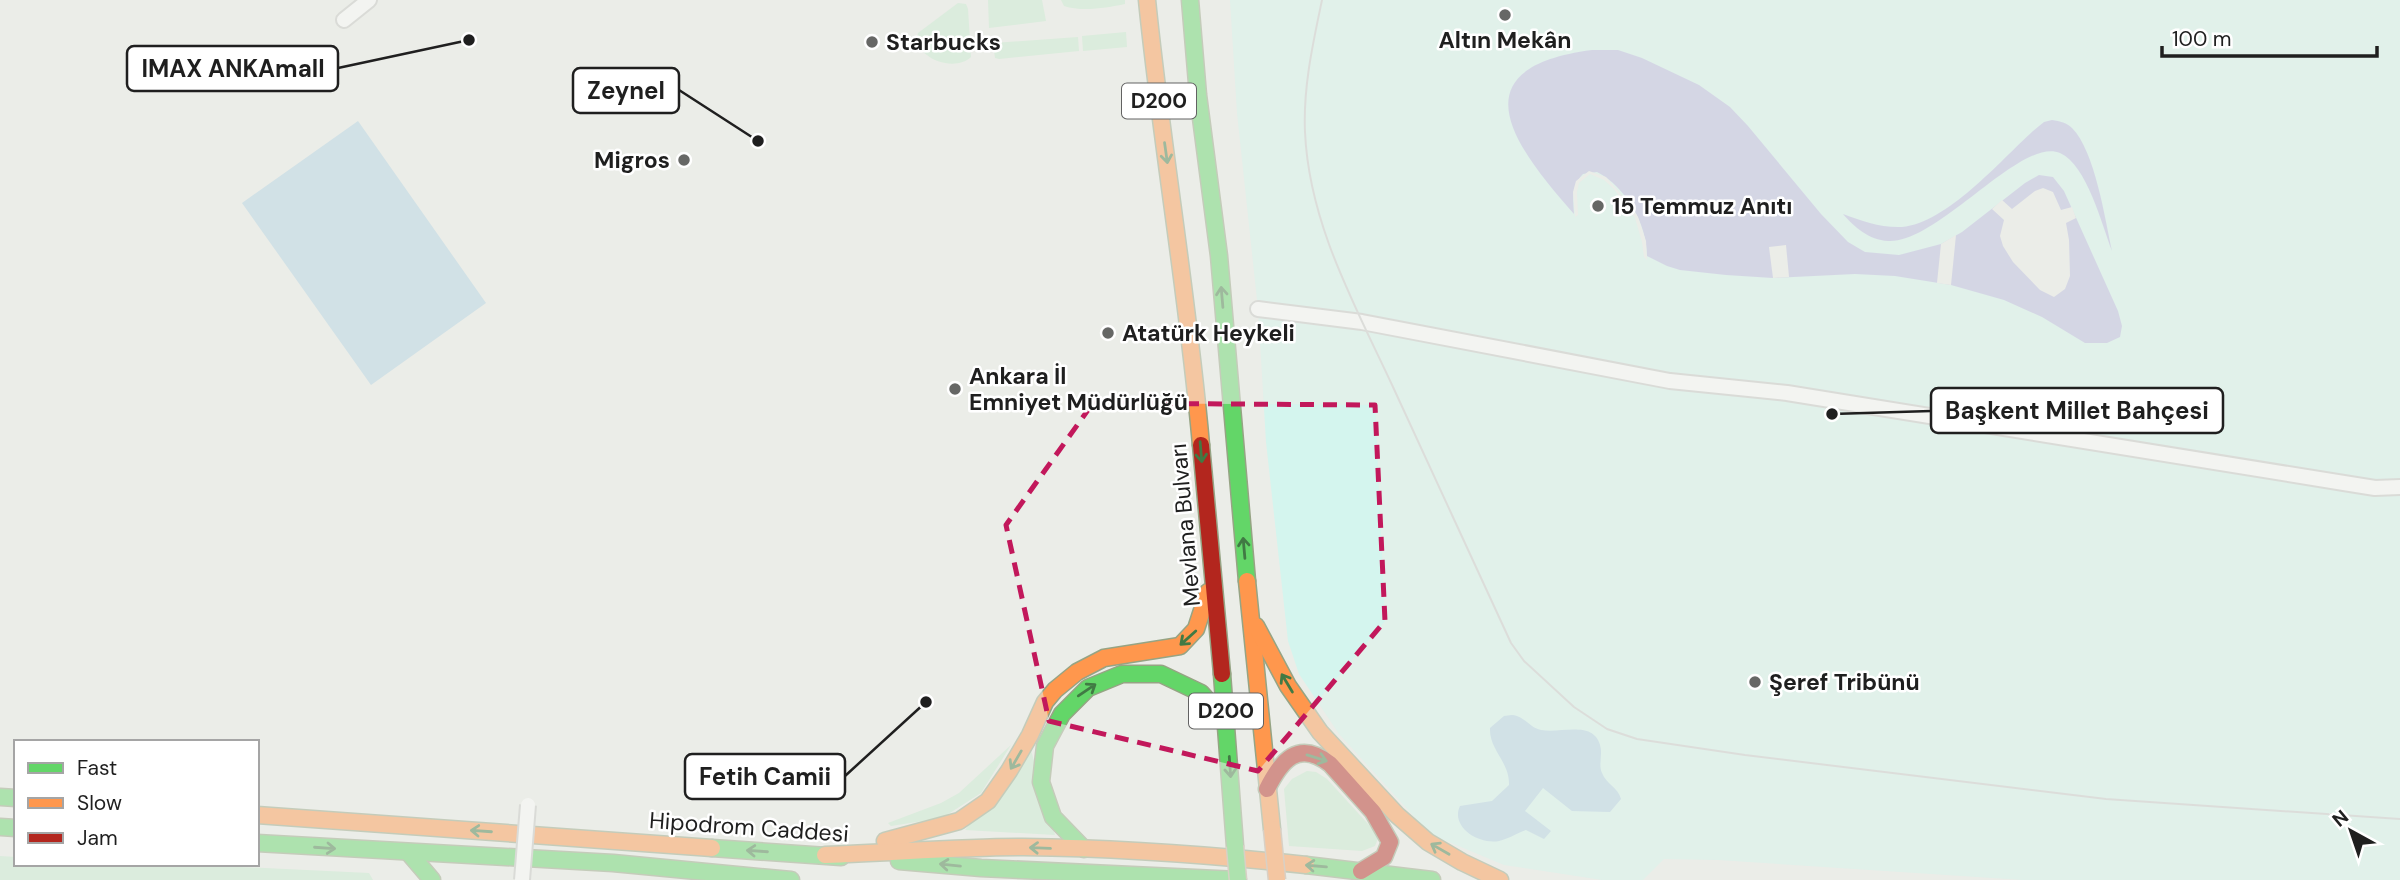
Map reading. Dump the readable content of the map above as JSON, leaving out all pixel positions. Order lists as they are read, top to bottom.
{
  "streets": {
    "main road": ["D200", "Mevlana Bulvarı", "Hipodrom Caddesi"]
  },
  "crossings": [
    ["Mevlana Bulvarı", "Hipodrom Caddesi"]
  ],
  "places": [
    "Altın Mekân",
    "IMAX ANKAmall",
    "Starbucks",
    "Zeynel",
    "Migros",
    "15 Temmuz Anıtı",
    "Atatürk Heykeli",
    "Ankara İl Emniyet Müdürlüğü",
    "Başkent Millet Bahçesi",
    "Şeref Tribünü",
    "Fetih Camii"
  ],
  "legend": ["Fast", "Slow", "Jam"],
  "scale_bar": "100 m",
  "north": "top left"
}
